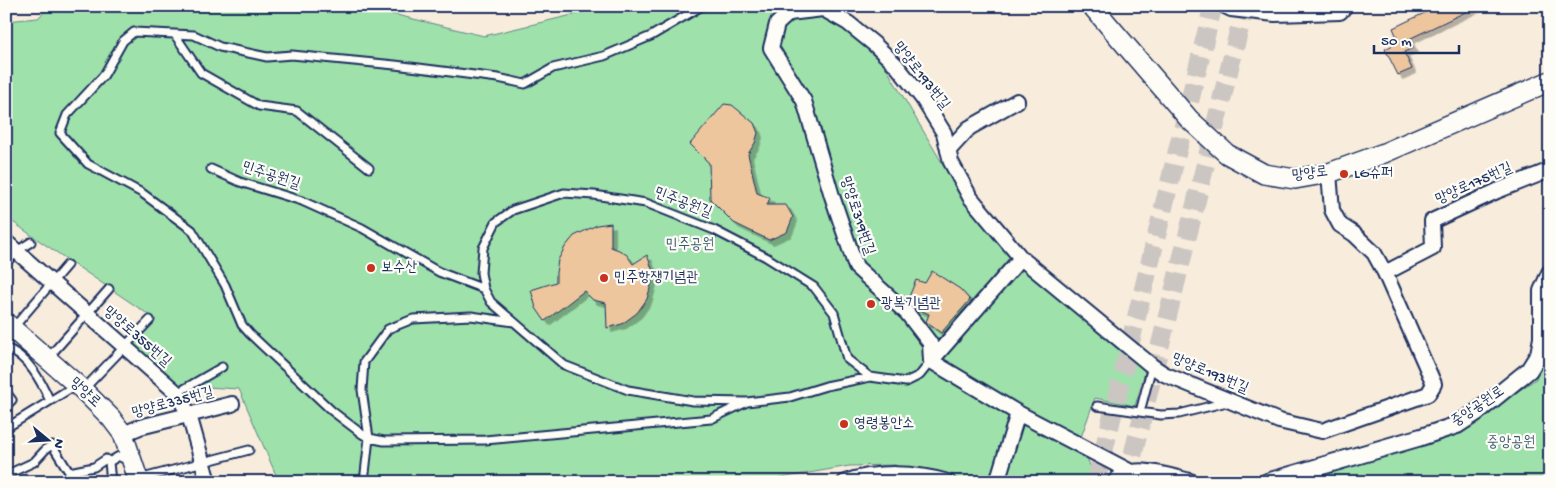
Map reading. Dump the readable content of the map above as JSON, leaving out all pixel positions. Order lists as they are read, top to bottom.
{
  "streets": {
    "main road": ["망양로"],
    "street": [
      "망양로193번길",
      "망양로175번길",
      "망양로319번길",
      "망양로355번길",
      "망양로335번길",
      "중앙공원로"
    ],
    "lane": ["민주공원길"]
  },
  "crossings": [
    ["망양로193번길", "망양로"],
    ["망양로193번길", "망양로175번길"],
    ["망양로193번길", "망양로319번길"],
    ["망양로", "망양로335번길"],
    ["망양로355번길", "망양로335번길"]
  ],
  "parks": ["민주공원", "중앙공원"],
  "places": [
    "LG슈퍼",
    "보수산",
    "민주항쟁기념관",
    "광복기념관",
    "영령봉안소"
  ],
  "scale_bar": "50 m",
  "north": "right"
}
